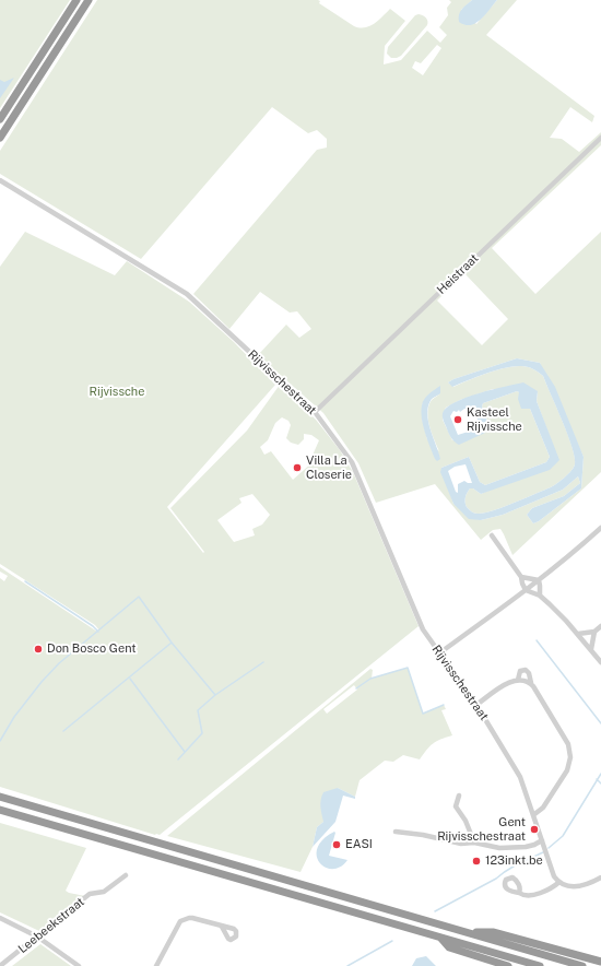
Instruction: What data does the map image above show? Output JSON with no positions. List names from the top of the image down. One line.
{"streets":{"street":["Heistraat","Rijvisschestraat","Leebeekstraat"]},"crossings":[["Heistraat","Rijvisschestraat"]],"parks":["Rijvissche"],"places":["Kasteel Rijvissche","Villa La Closerie","Don Bosco Gent","Gent Rijvisschestraat","EASI","123inkt.be"]}
